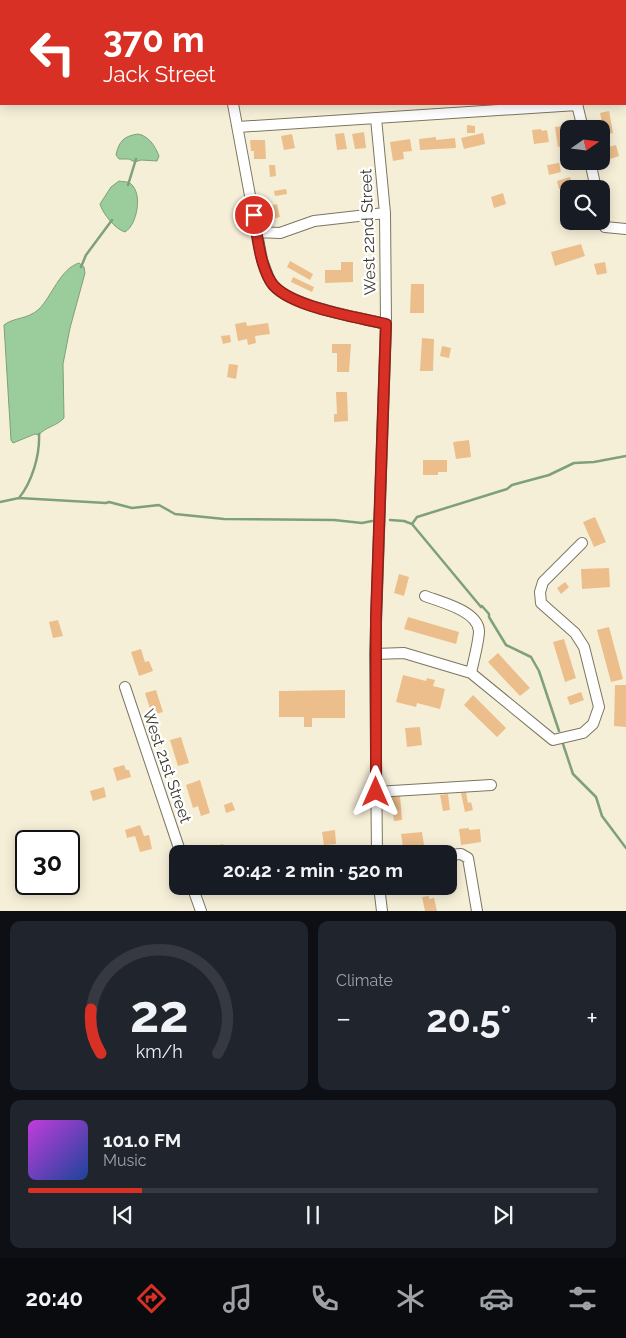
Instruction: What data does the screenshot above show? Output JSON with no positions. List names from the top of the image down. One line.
{"streets":{"street":["West 22nd Street","West 21st Street"]},"north":"right","page":{"turn":["370 m","Jack Street"],"limit":"30","trip":"20:42 · 2 min · 520 m","tile":"Climate","heat":["−","20.5°","+"],"song":["101.0 FM","Music"],"tabs":"20:40","gauge":["22","km/h"]}}
